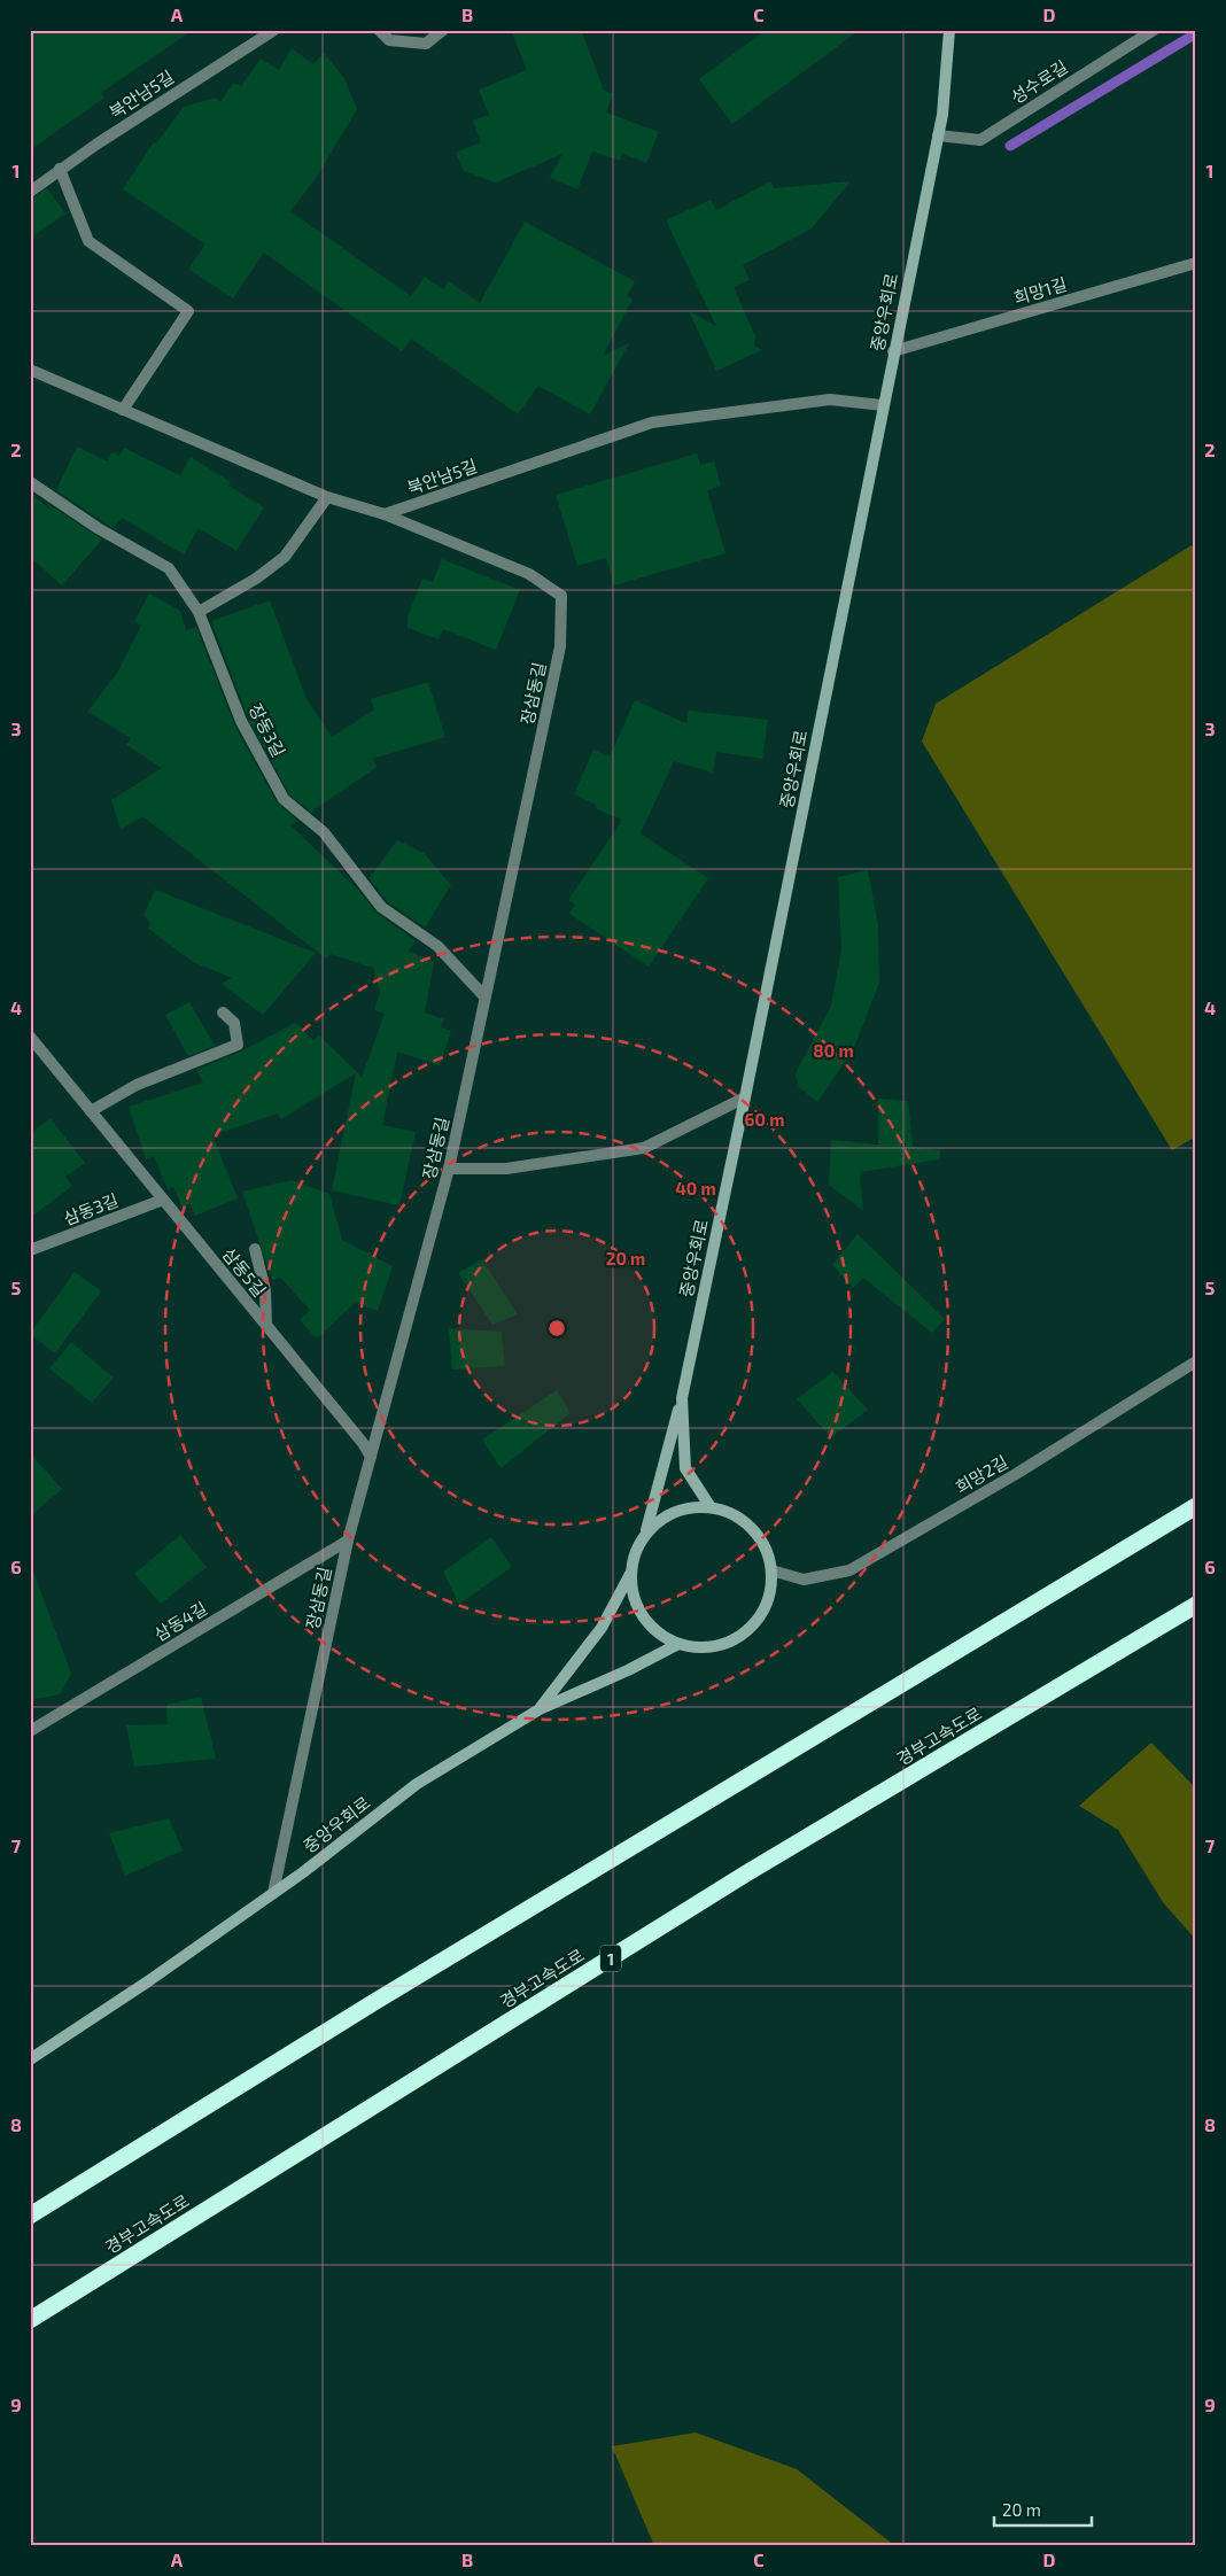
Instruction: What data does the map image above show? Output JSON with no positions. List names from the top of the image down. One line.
{"streets":{"highway":["경부고속도로","1"],"main road":["중앙우회로"],"street":["성수로길","북안남5길","희망1길","장삼동길","장동3길","삼동3길","삼동5길","희망2길","삼동4길"]},"crossings":[["성수로길","중앙우회로"],["북안남5길","중앙우회로"],["북안남5길","장삼동길"],["희망1길","중앙우회로"],["중앙우회로","장삼동길"],["중앙우회로","희망2길"],["장삼동길","장동3길"],["장삼동길","삼동5길"],["장삼동길","삼동4길"],["삼동3길","삼동5길"]],"scale_bar":"20 m","grid":{"columns":["A","B","C","D"],"rows":["1","2","3","4","5","6","7","8","9"]},"rings":["80 m","60 m","40 m","20 m"]}
